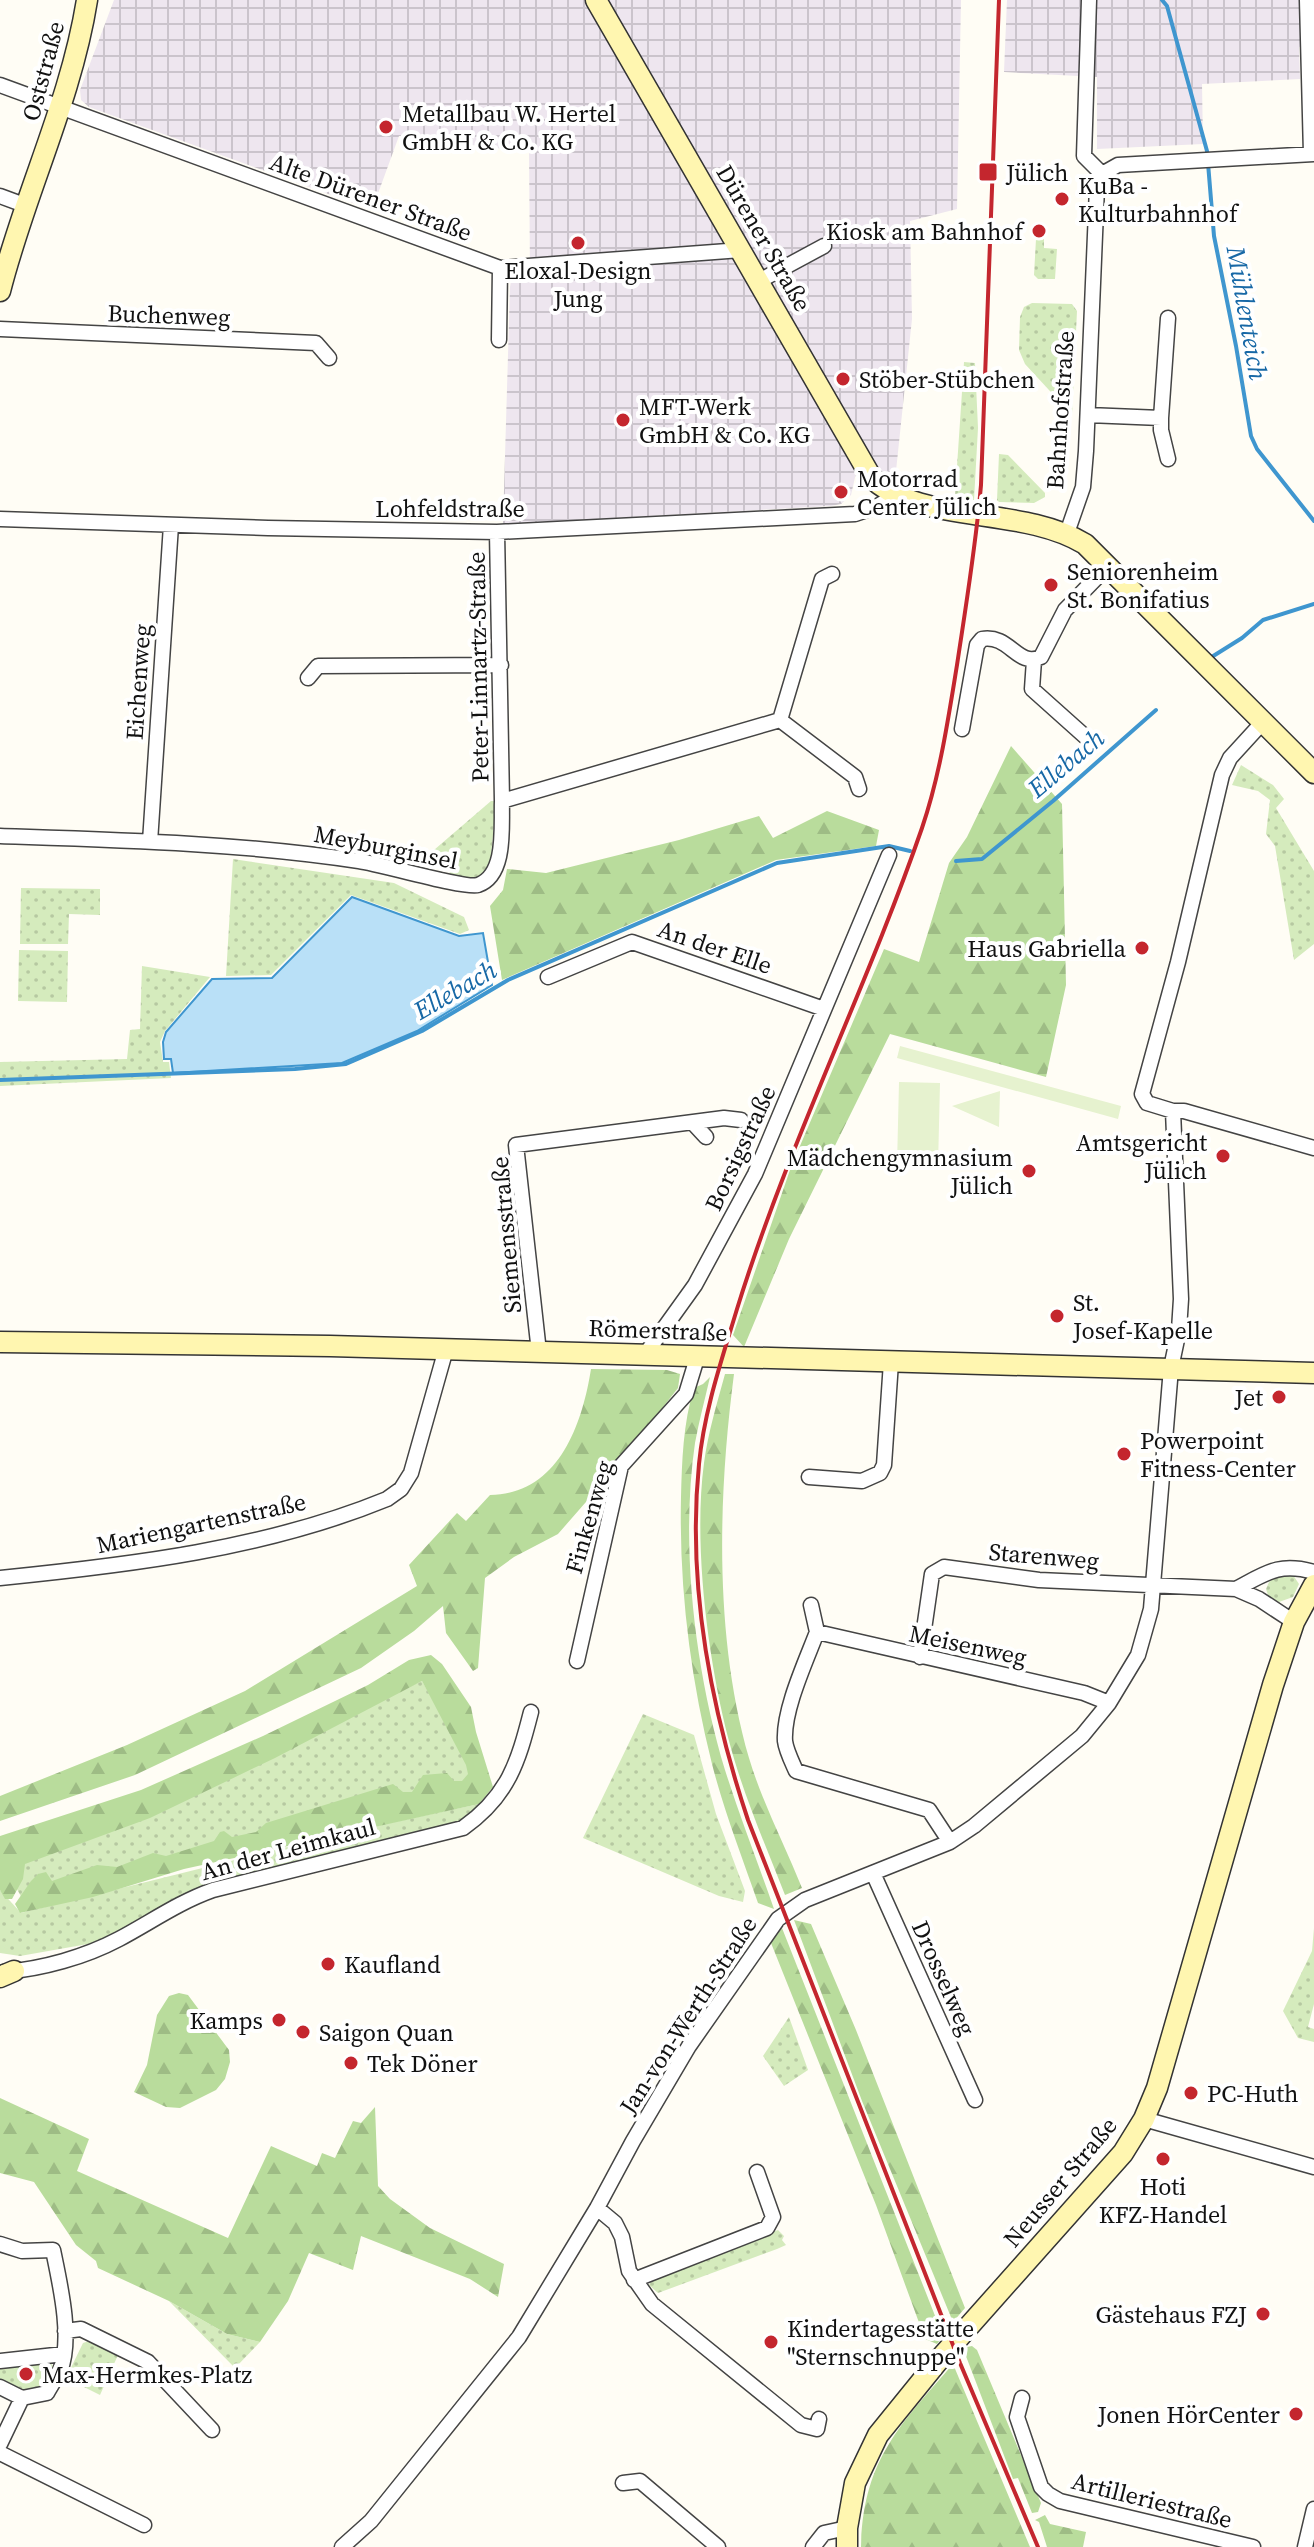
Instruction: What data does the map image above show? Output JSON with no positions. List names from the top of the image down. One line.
{"streets":{"main road":["Oststraße","Dürener Straße","Römerstraße","Neusser Straße"],"street":["Alte Dürener Straße","Buchenweg","Bahnhofstraße","Lohfeldstraße","Peter-Linnartz-Straße","Eichenweg","Meyburginsel","An der Elle","Borsigstraße","Siemensstraße","Finkenweg","Mariengartenstraße","Starenweg","Meisenweg","An der Leimkaul","Drosselweg","Jan-von-Werth-Straße","Artilleriestraße"]},"crossings":[["Oststraße","Alte Dürener Straße"],["Alte Dürener Straße","Dürener Straße"],["Dürener Straße","Lohfeldstraße"],["Lohfeldstraße","Peter-Linnartz-Straße"],["Lohfeldstraße","Eichenweg"],["Peter-Linnartz-Straße","Meyburginsel"],["Eichenweg","Meyburginsel"],["An der Elle","Borsigstraße"],["Borsigstraße","Römerstraße"],["Siemensstraße","Römerstraße"],["Römerstraße","Finkenweg"],["Römerstraße","Mariengartenstraße"],["Römerstraße","Jan-von-Werth-Straße"],["Starenweg","Meisenweg"],["Starenweg","Jan-von-Werth-Straße"],["Meisenweg","Jan-von-Werth-Straße"],["Drosselweg","Jan-von-Werth-Straße"]],"water":["Mühlenteich","Ellebach"],"places":{"other":["Metallbau W. Hertel GmbH & Co. KG","KuBa - Kulturbahnhof","Kiosk am Bahnhof","Eloxal-Design Jung","Stöber-Stübchen","MFT-Werk GmbH & Co. KG","Motorrad Center Jülich","Seniorenheim St. Bonifatius","Haus Gabriella","Amtsgericht Jülich","Mädchengymnasium Jülich","St. Josef-Kapelle","Jet","Powerpoint Fitness-Center","Kaufland","Kamps","Saigon Quan","Tek Döner","PC-Huth","Hoti KFZ-Handel","Gästehaus FZJ","Kindertagesstätte \"Sternschnuppe\"","Max-Hermkes-Platz","Jonen HörCenter"],"transit":["Jülich"]}}
